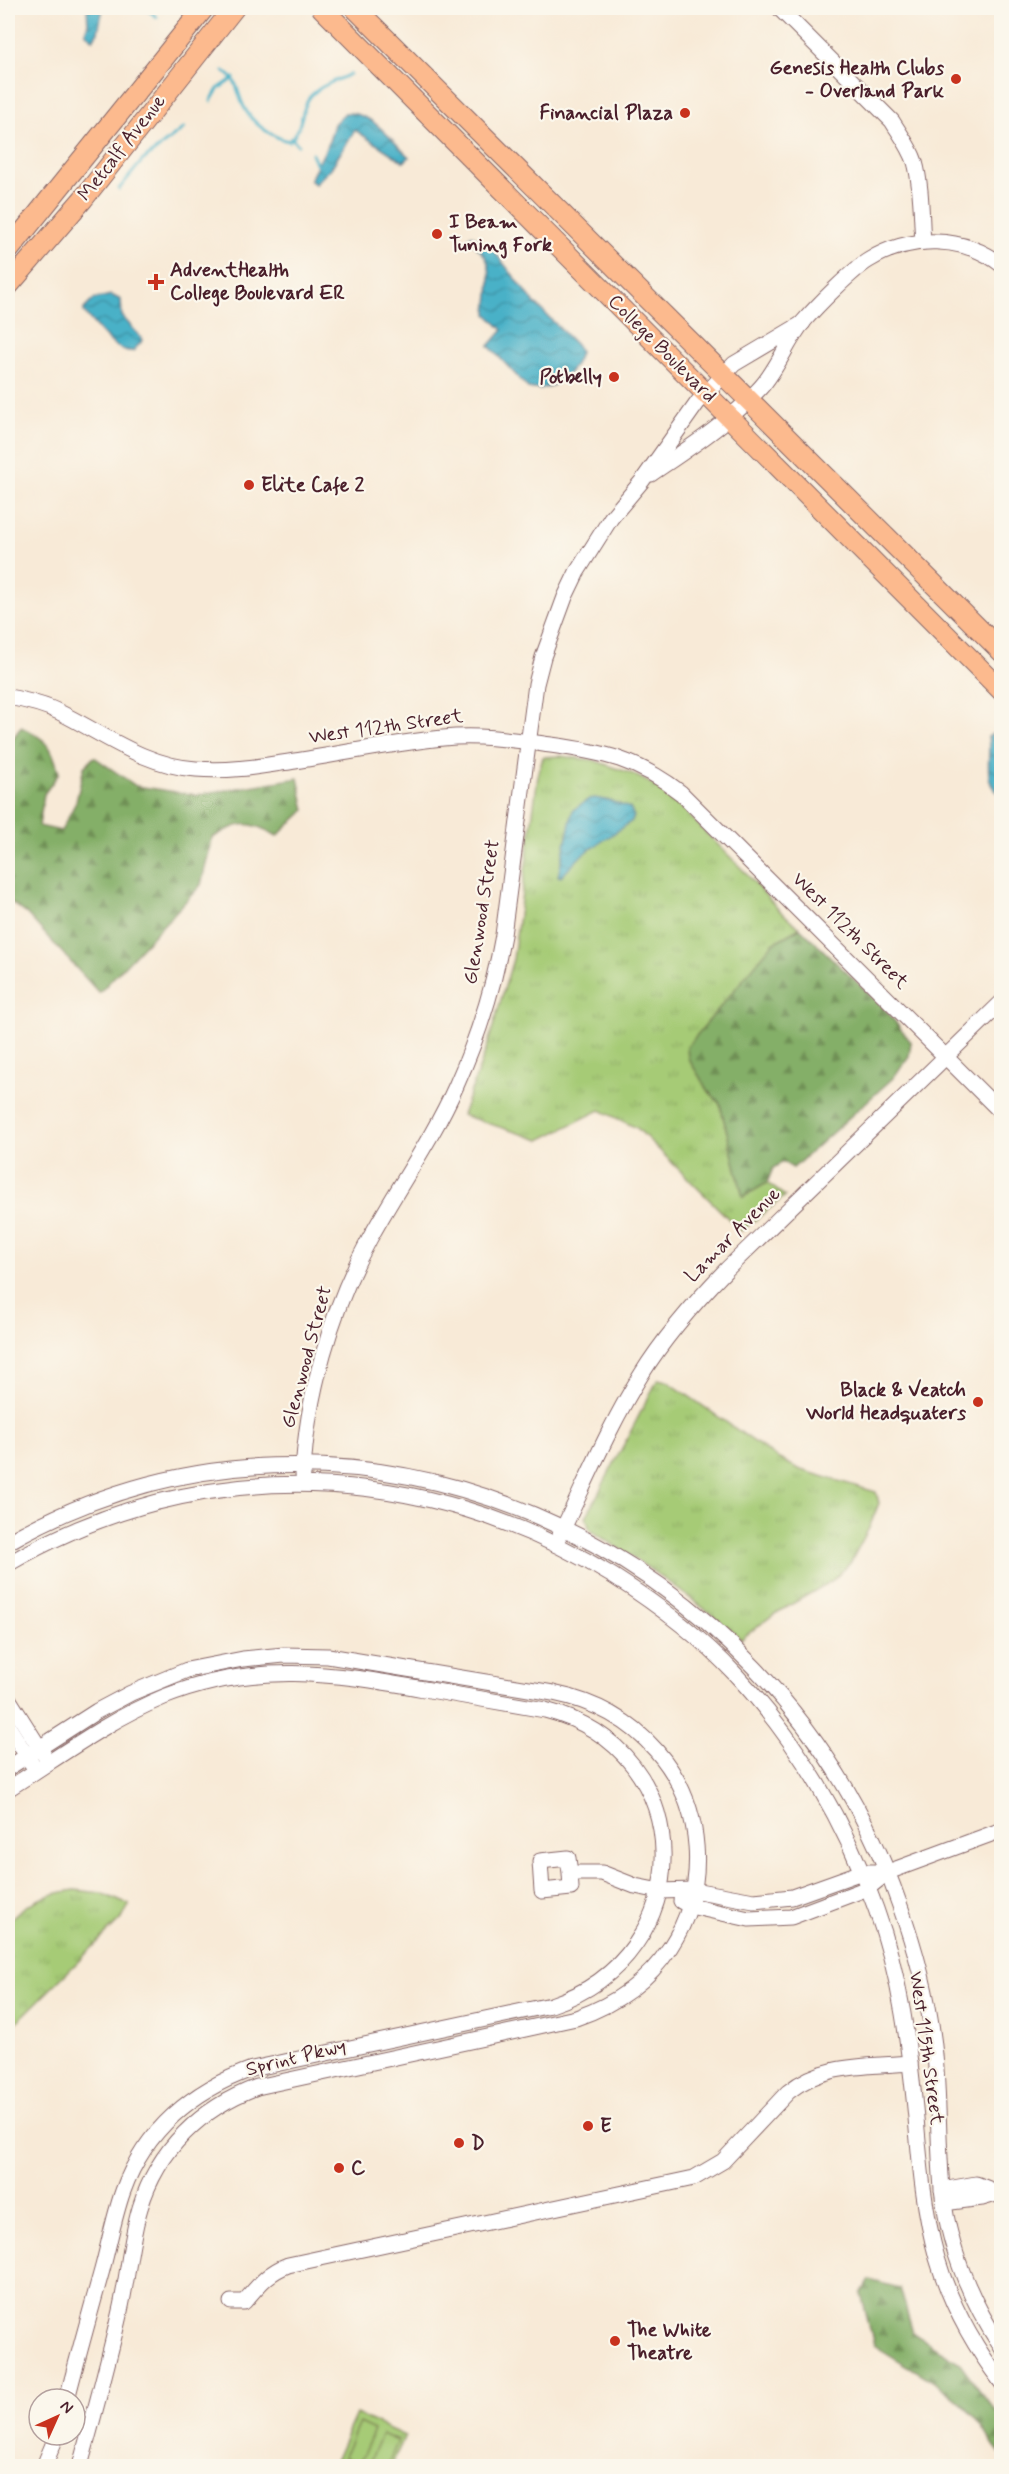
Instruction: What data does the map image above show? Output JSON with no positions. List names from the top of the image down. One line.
{"streets":{"main road":["Metcalf Avenue","College Boulevard"],"street":["West 112th Street","Glenwood Street","Lamar Avenue","West 115th Street","Sprint Pkwy"]},"crossings":[["College Boulevard","Glenwood Street"],["West 112th Street","Glenwood Street"],["West 112th Street","Lamar Avenue"],["Glenwood Street","West 115th Street"],["Lamar Avenue","West 115th Street"]],"places":{"other":["Genesis Health Clubs - Overland Park","Financial Plaza","I Beam Tuning Fork","Potbelly","Elite Cafe 2","Black & Veatch World Headquaters","E","D","C","The White Theatre"],"health":["AdventHealth College Boulevard ER"]},"north":"top right"}
